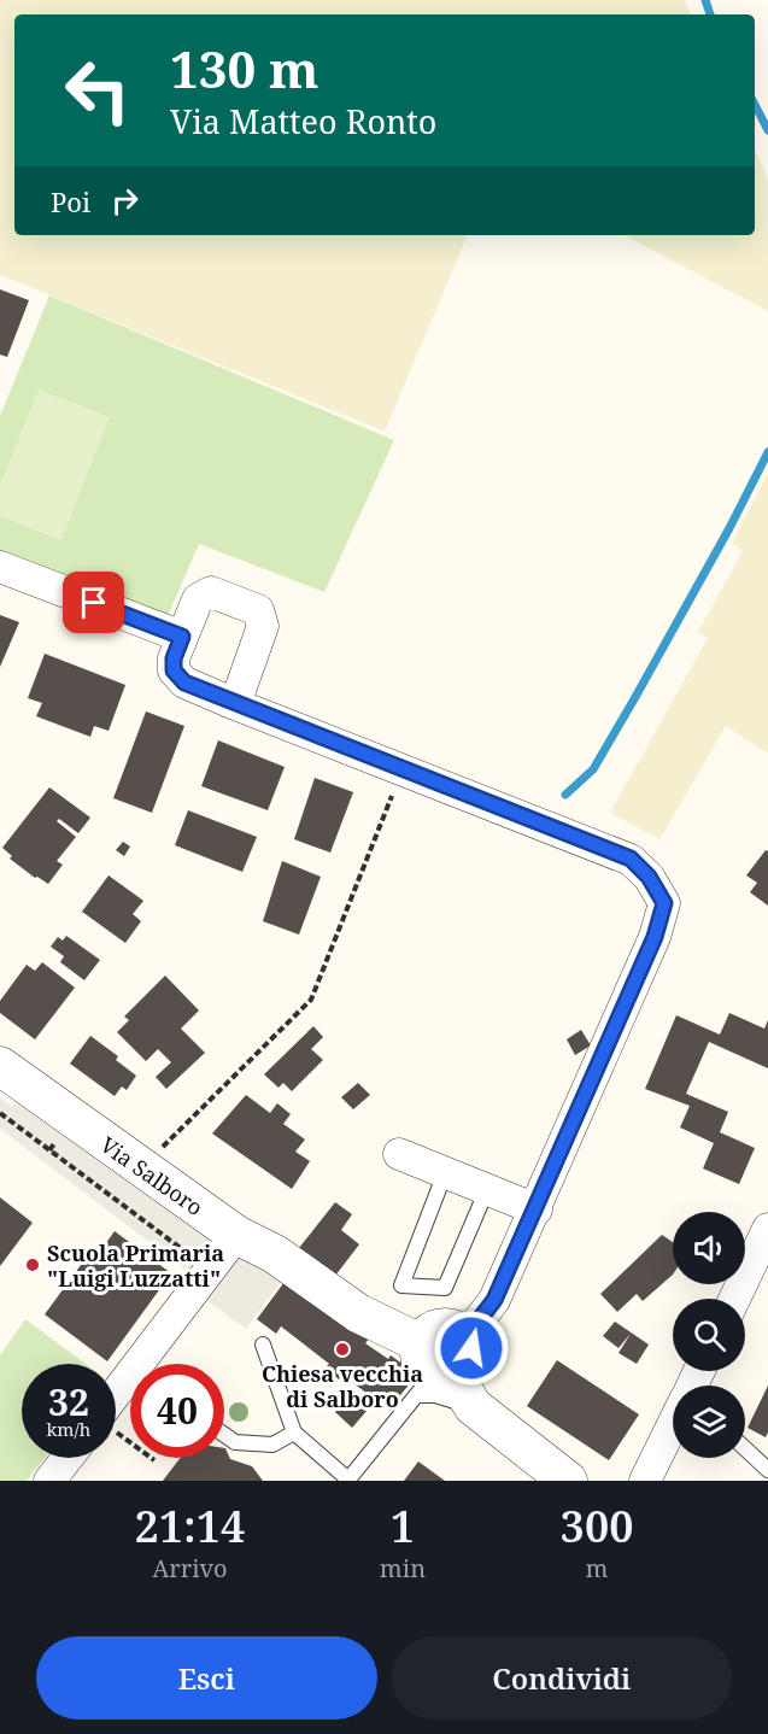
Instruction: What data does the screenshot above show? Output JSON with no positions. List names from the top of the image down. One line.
{"streets":{"street":["Via Salboro"]},"places":["Scuola Primaria \"Luigi Luzzatti\"","Chiesa vecchia di Salboro"],"page":{"turn":["130 m","Via Matteo Ronto"],"then":"Poi","speed":"32 km/h","limit":"40","eta":["21:14","Arrivo","1","min","300","m"],"buttons":["Esci","Condividi"]}}
